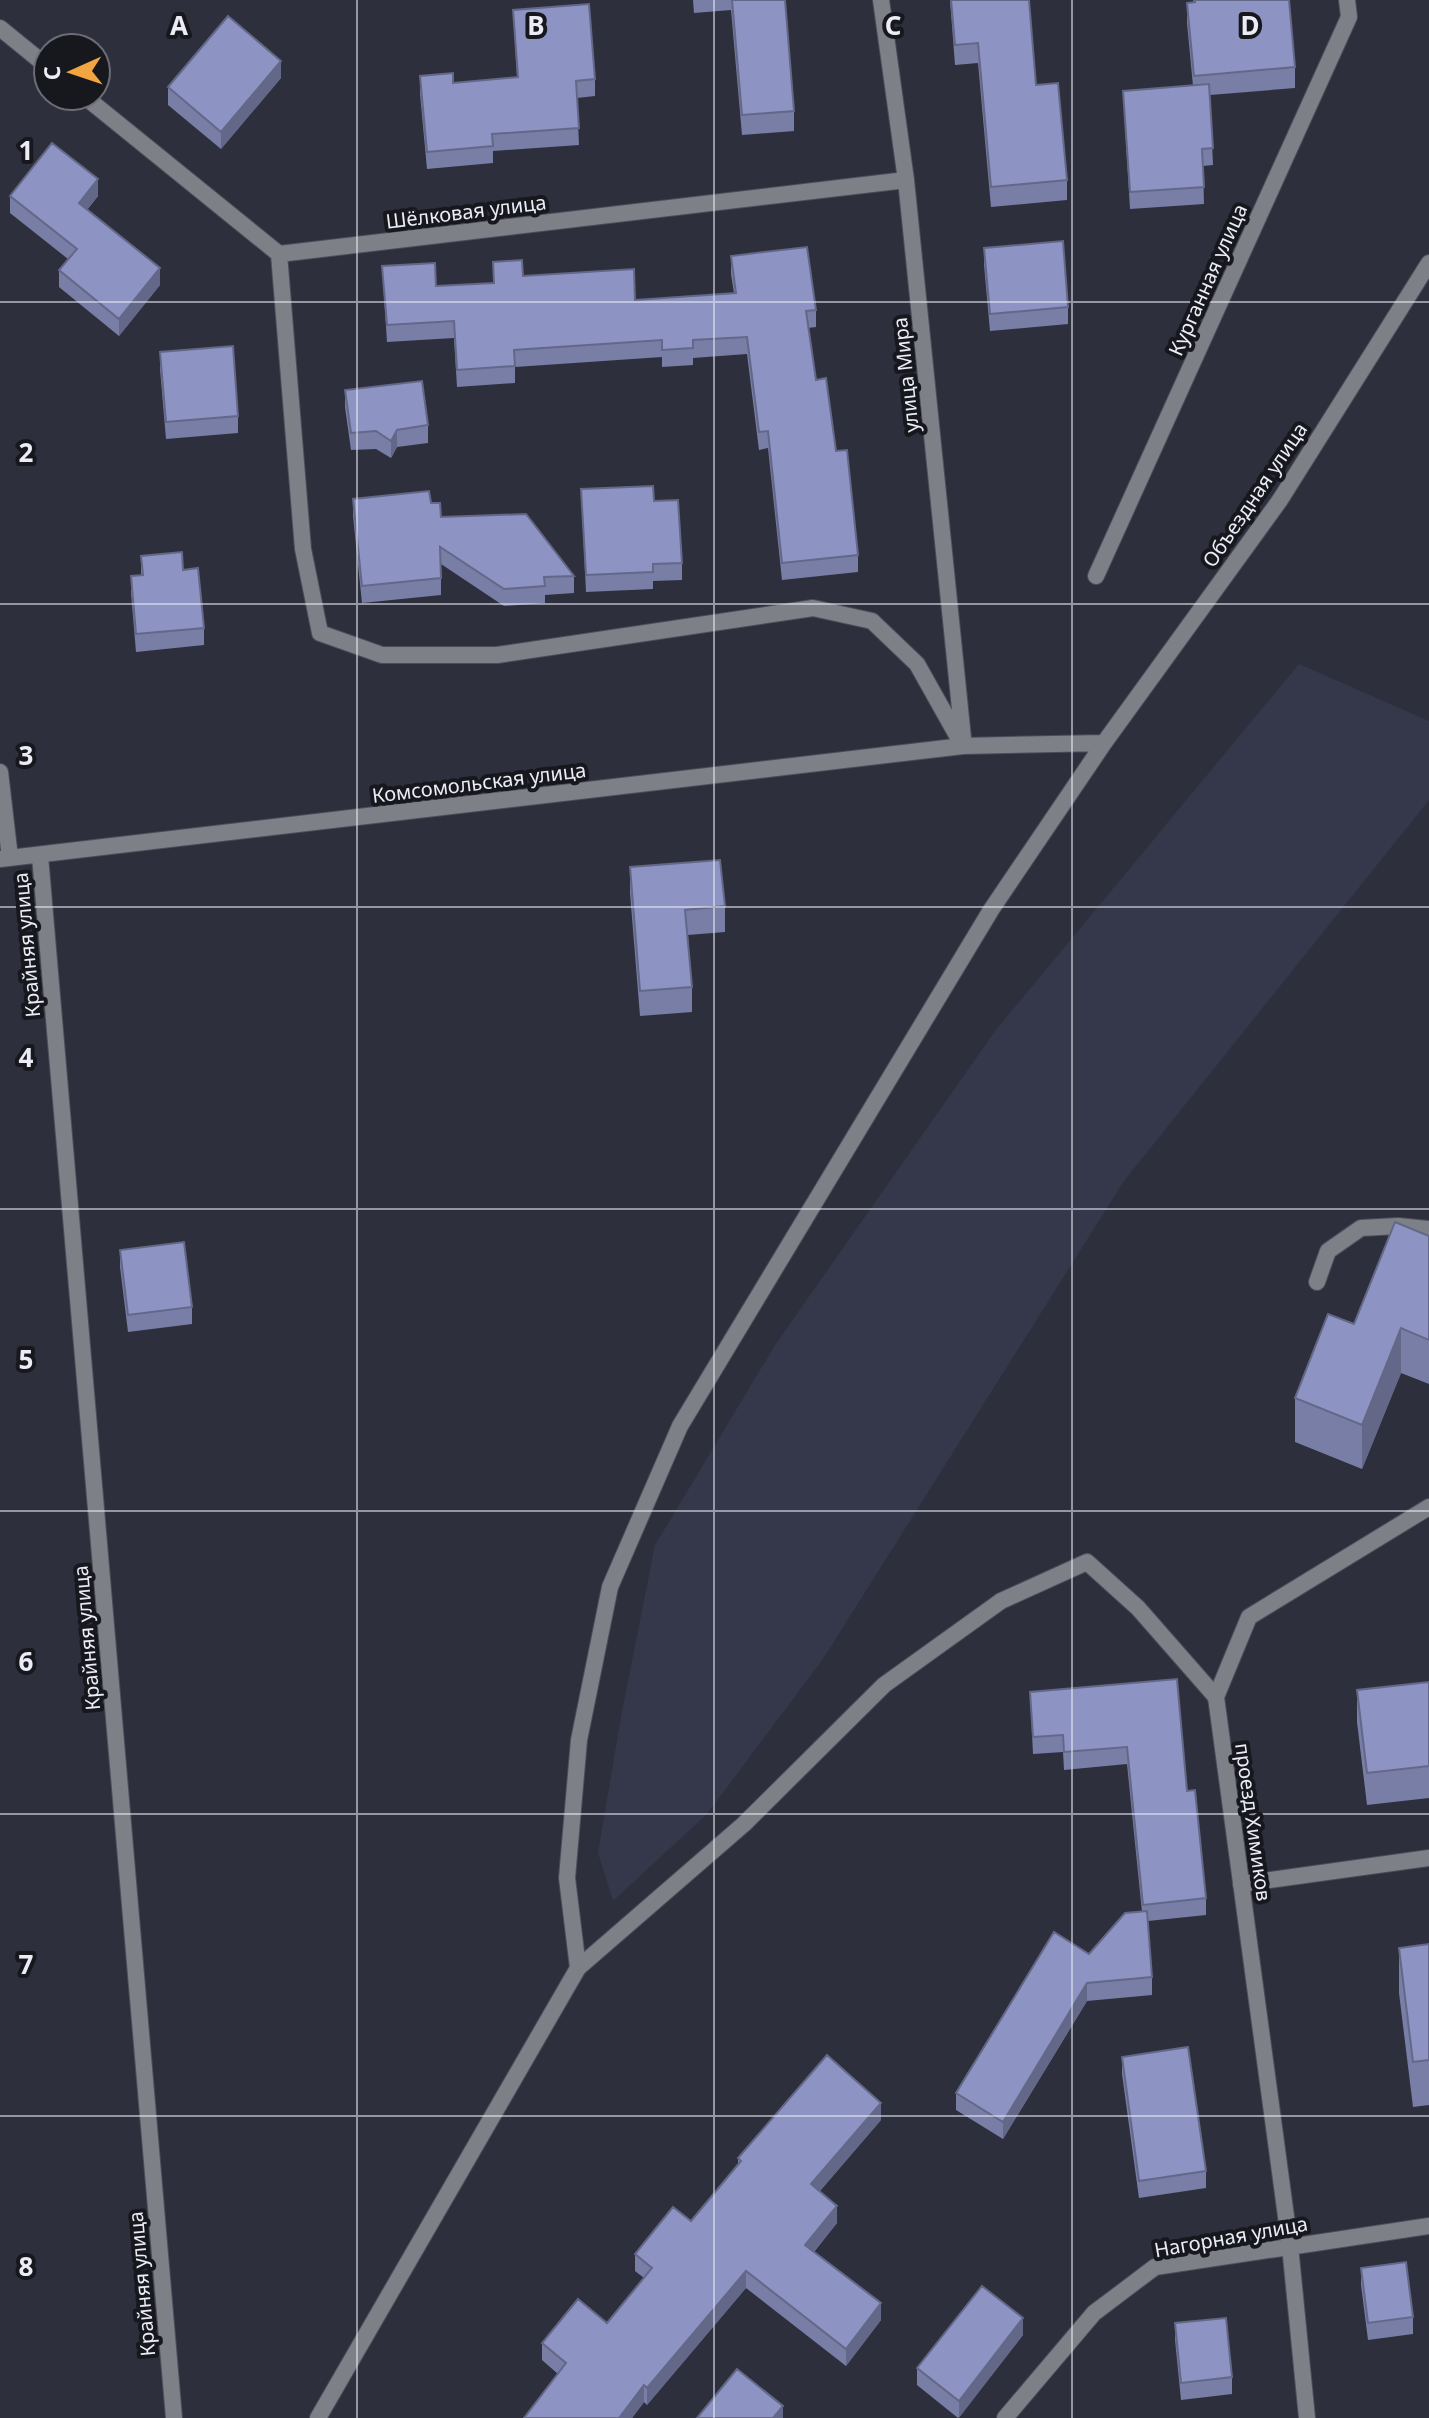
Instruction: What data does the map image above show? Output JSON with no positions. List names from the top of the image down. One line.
{"streets":{"street":["Шёлковая улица","Курганная улица","улица Мира","Объездная улица","Комсомольская улица","Крайняя улица","проезд Химиков","Нагорная улица"]},"crossings":[["Шёлковая улица","улица Мира"],["улица Мира","Комсомольская улица"],["Объездная улица","Комсомольская улица"],["Комсомольская улица","Крайняя улица"],["проезд Химиков","Нагорная улица"]],"north":"left","grid":{"columns":["A","B","C","D"],"rows":["1","2","3","4","5","6","7","8"]}}
